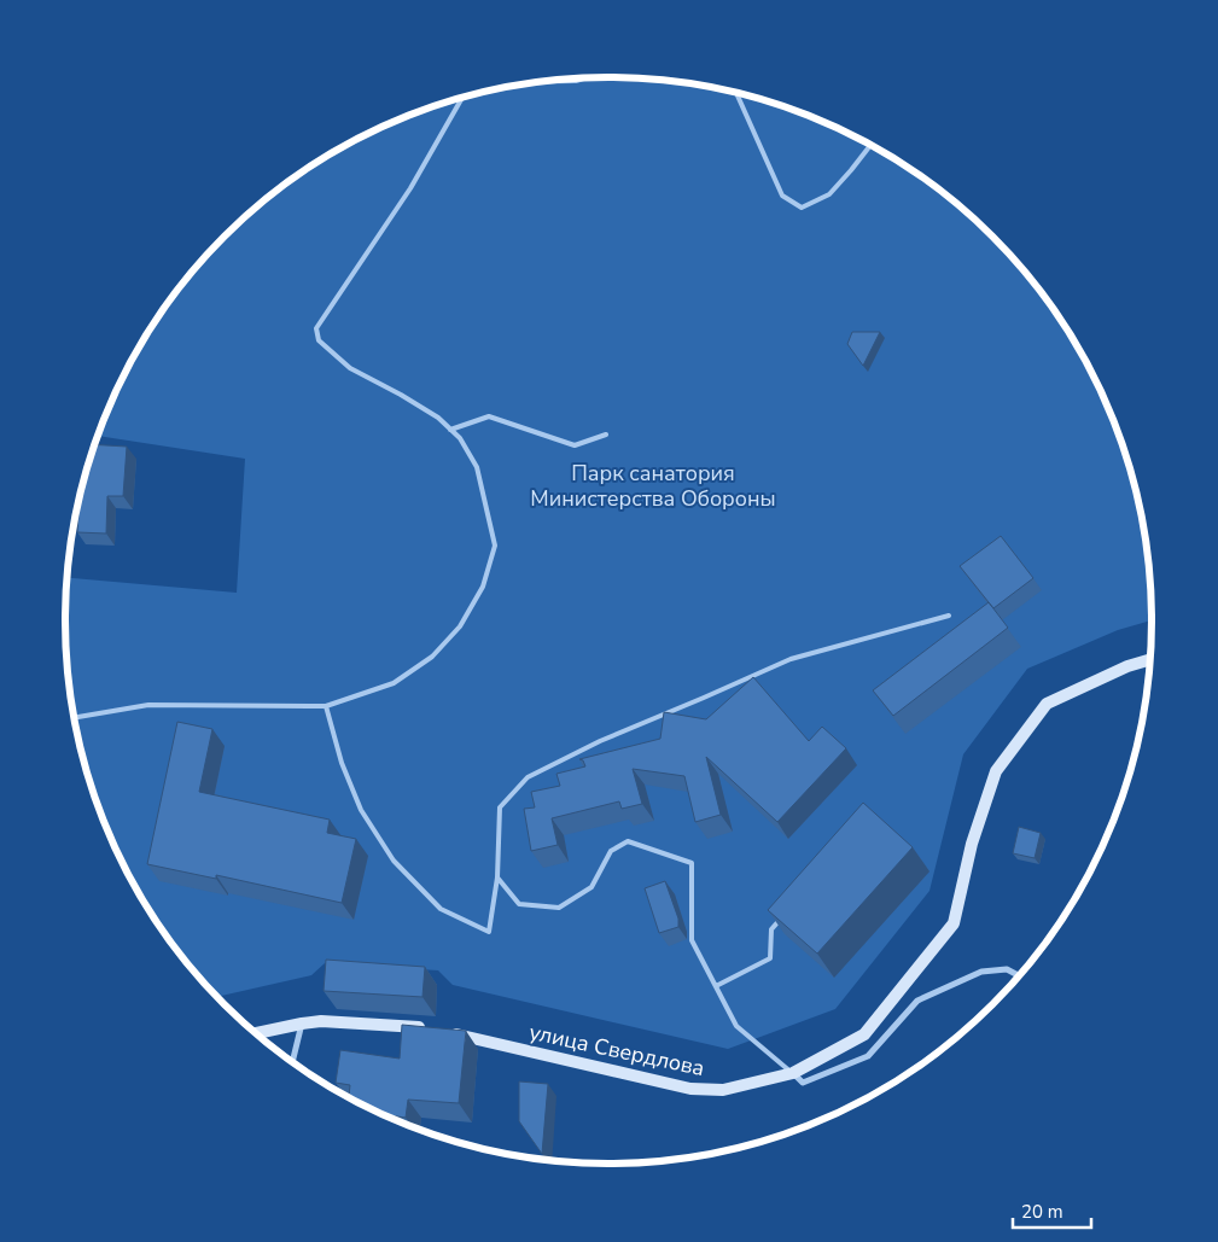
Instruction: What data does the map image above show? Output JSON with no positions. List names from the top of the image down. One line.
{"streets":{"main road":["улица Свердлова"]},"parks":["Парк санатория Министерства Обороны"],"scale_bar":"20 m"}
